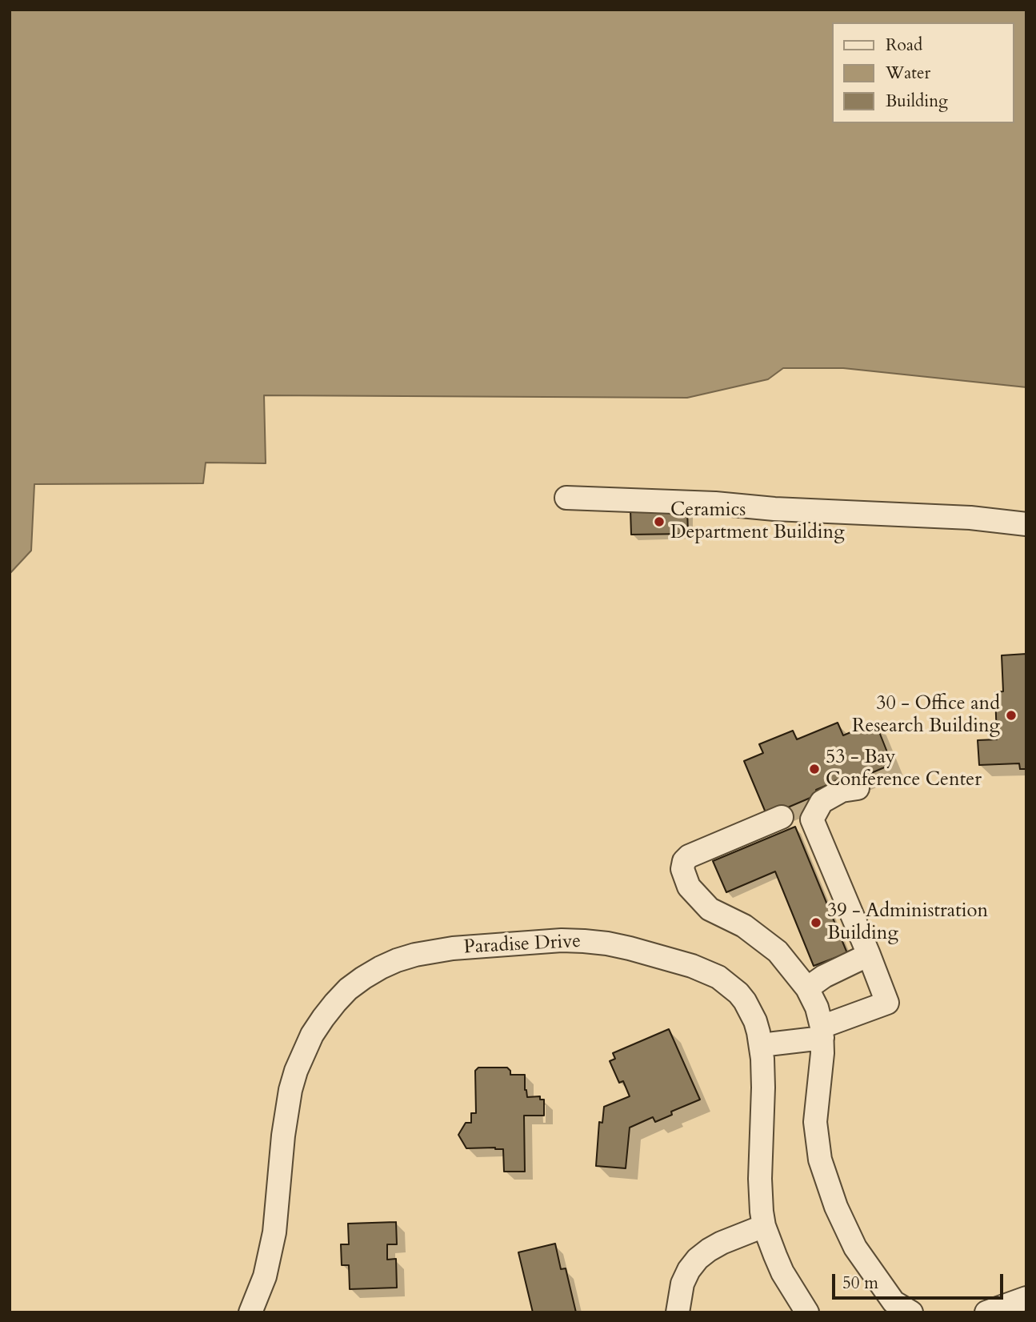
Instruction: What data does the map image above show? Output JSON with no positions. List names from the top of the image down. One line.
{"streets":{"street":["Paradise Drive"]},"places":["Ceramics Department Building","30 - Office and Research Building","53 - Bay Conference Center","39 - Administration Building"],"legend":["Road","Water","Building"],"scale_bar":"50 m"}
